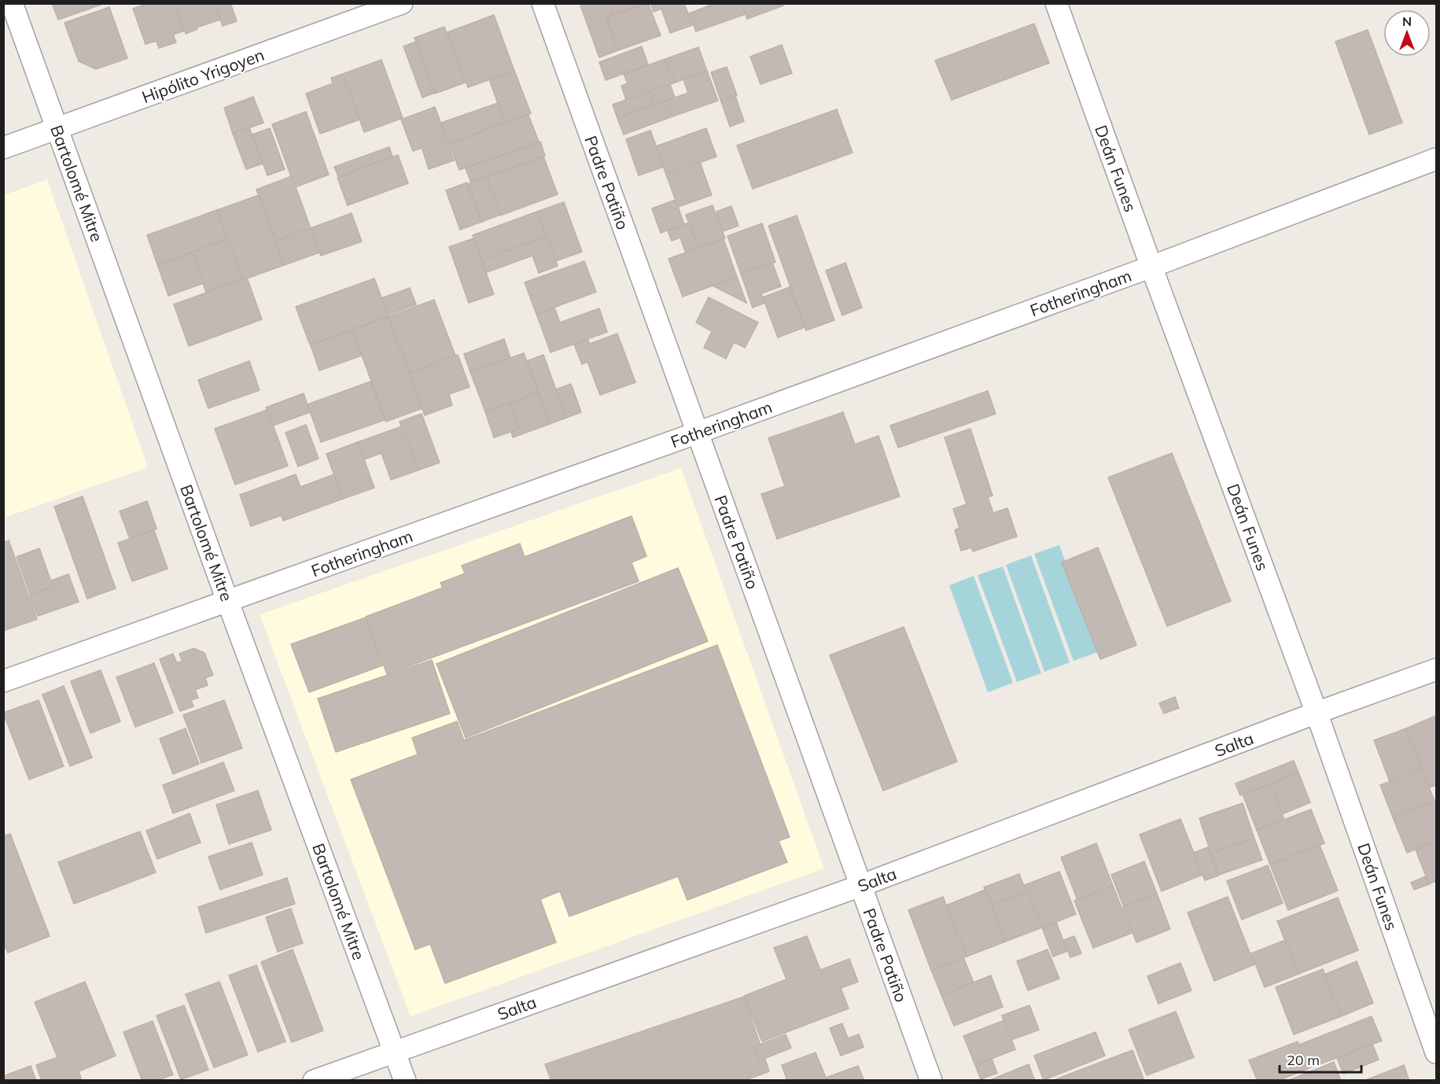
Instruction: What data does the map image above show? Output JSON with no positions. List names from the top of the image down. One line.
{"streets":{"street":["Hipólito Yrigoyen","Deán Funes","Padre Patiño","Bartolomé Mitre","Fotheringham","Salta"]},"crossings":[["Hipólito Yrigoyen","Bartolomé Mitre"],["Deán Funes","Fotheringham"],["Deán Funes","Salta"],["Padre Patiño","Fotheringham"],["Padre Patiño","Salta"],["Bartolomé Mitre","Fotheringham"],["Bartolomé Mitre","Salta"]],"scale_bar":"20 m","north":"top"}
